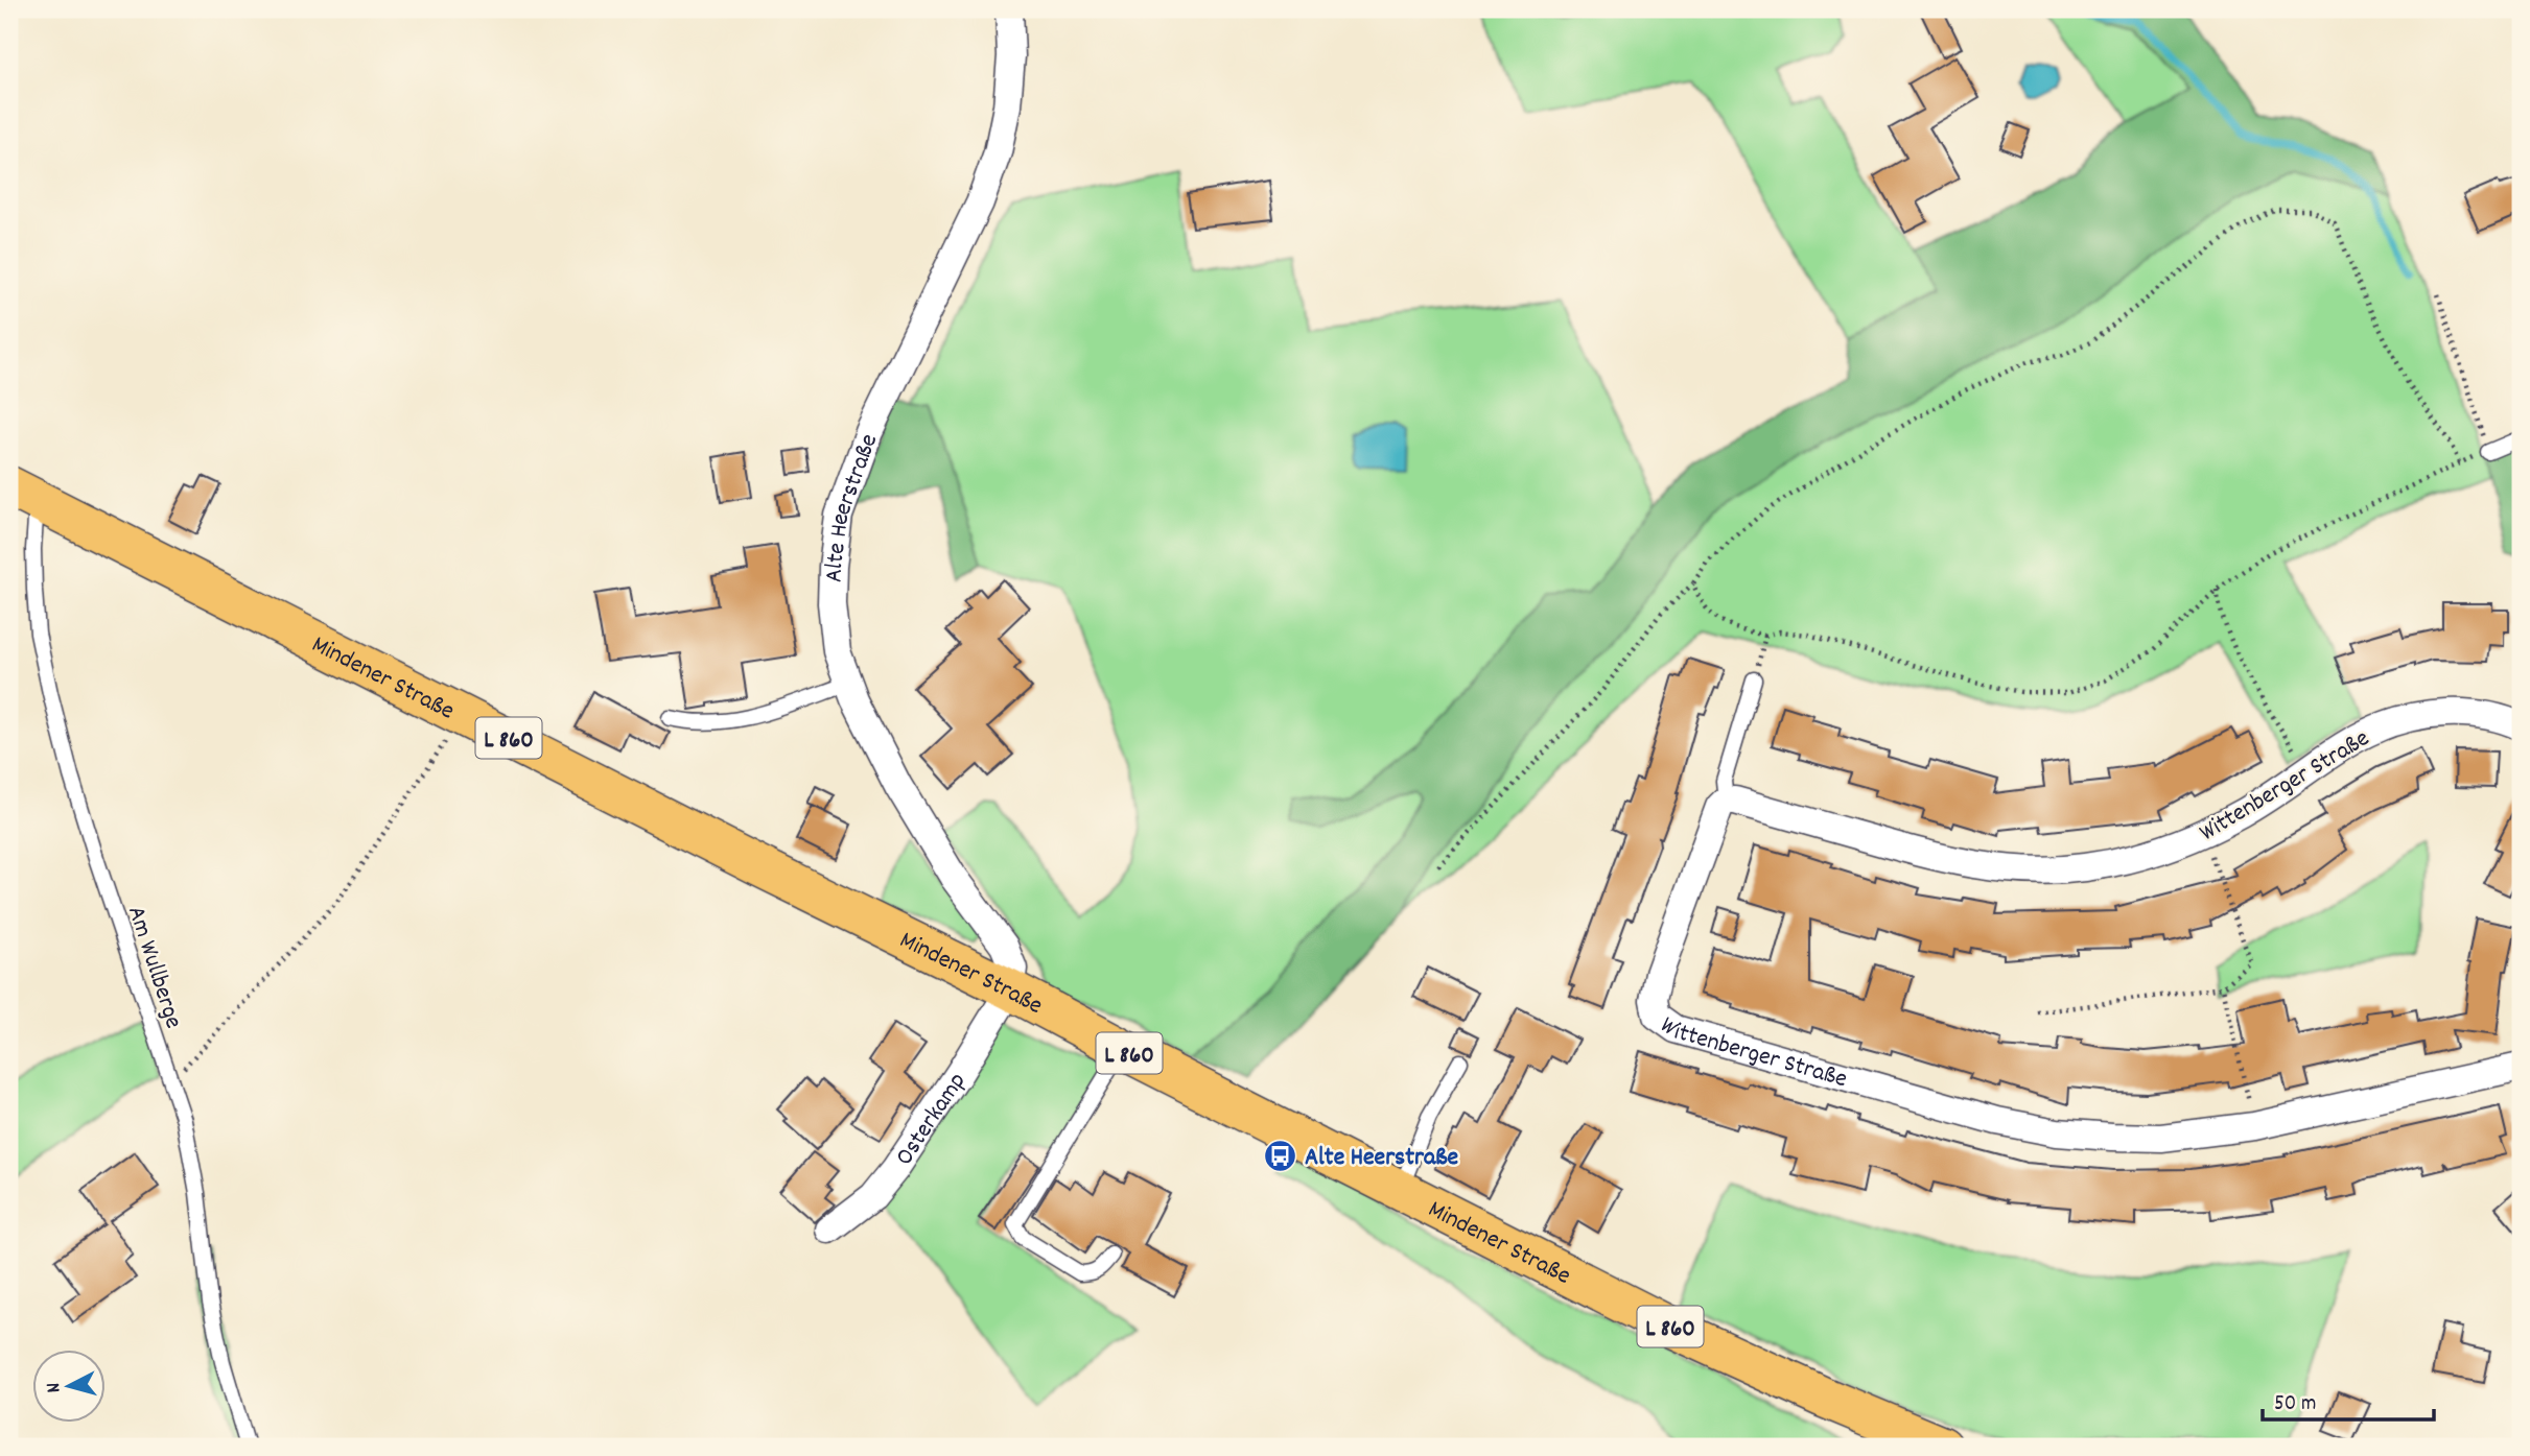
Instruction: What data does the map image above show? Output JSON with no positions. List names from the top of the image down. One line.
{"streets":{"main road":["Mindener Straße","L 860"],"street":["Alte Heerstraße","Wittenberger Straße","Osterkamp"],"lane":["Am Wullberge"]},"crossings":[["Alte Heerstraße","Mindener Straße"],["Alte Heerstraße","Osterkamp"],["Mindener Straße","Am Wullberge"],["Mindener Straße","Osterkamp"]],"places":{"bus stop":["Alte Heerstraße"]},"scale_bar":"50 m","north":"left"}
